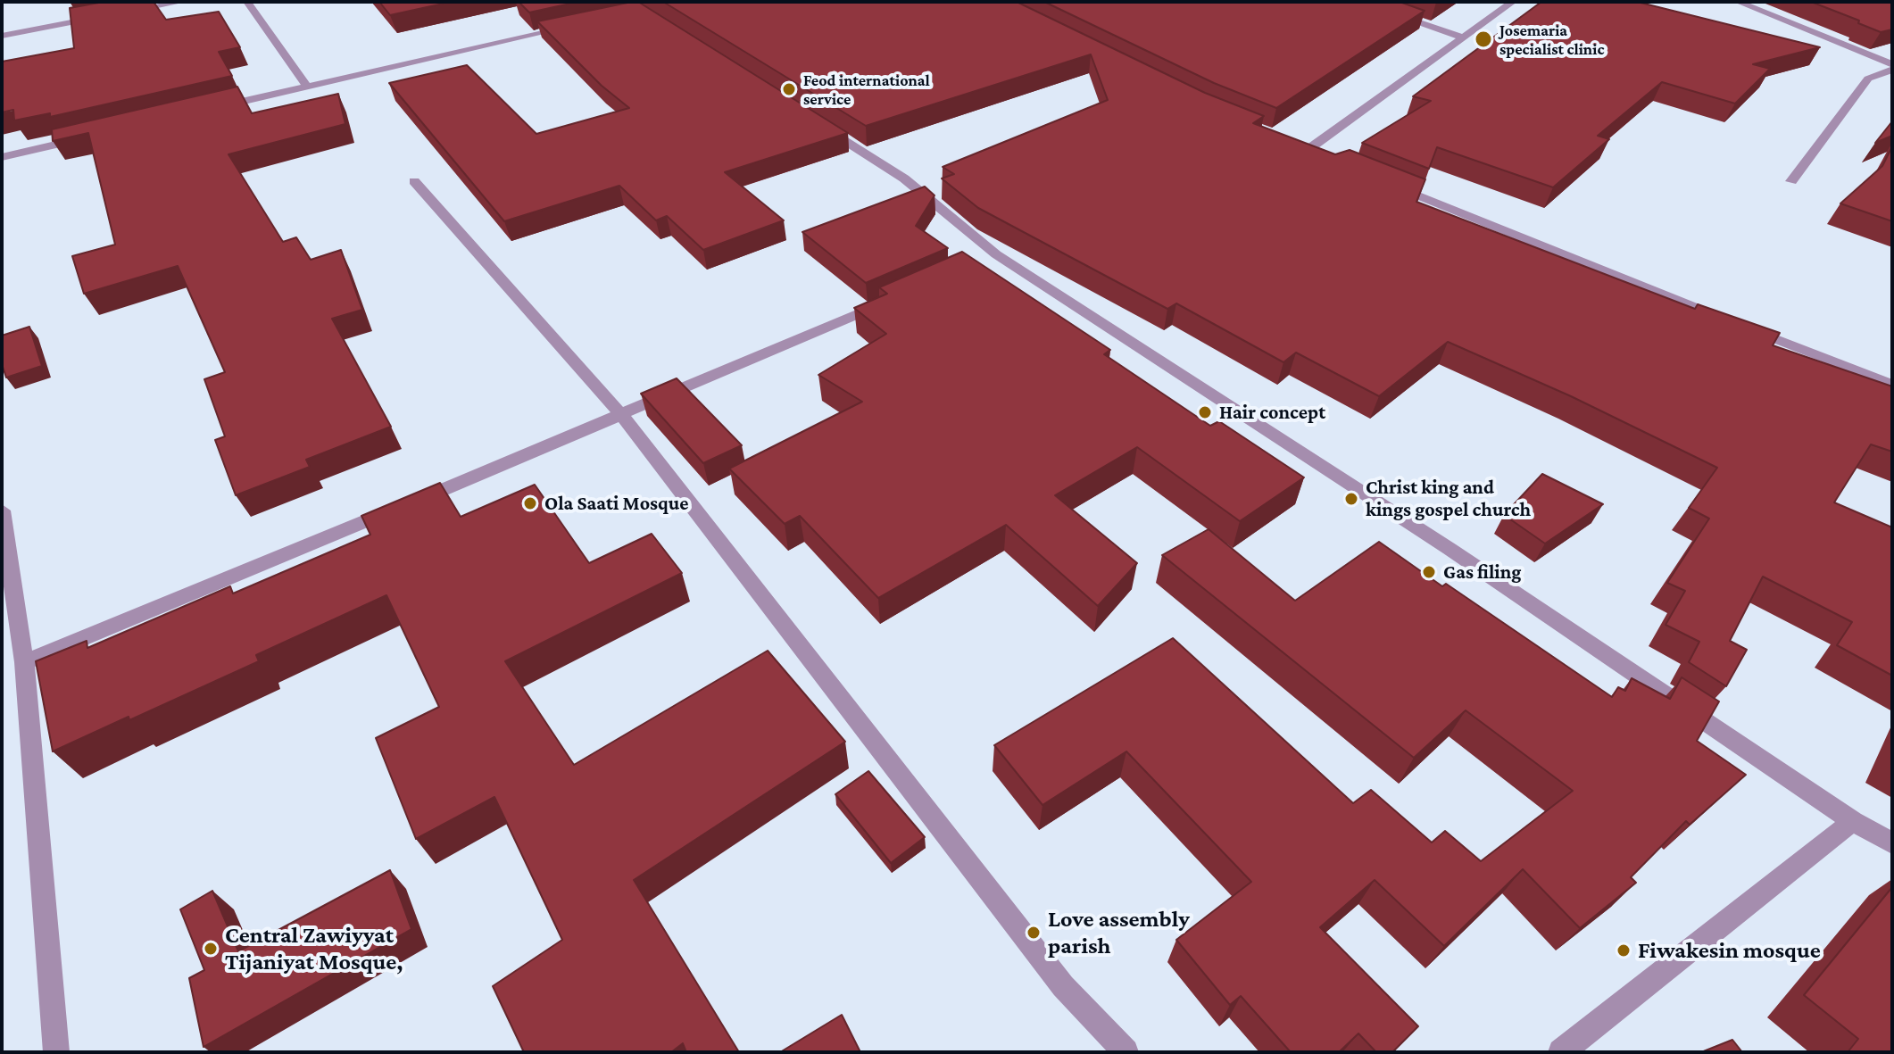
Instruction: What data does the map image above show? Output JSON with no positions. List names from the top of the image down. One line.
{"places":["Josemaria specialist clinic","Feod international service","Hair concept","Christ king and kings gospel church","Ola Saati Mosque","Gas filing","Love assembly parish","Central Zawiyyat Tijaniyat Mosque,","Fiwakesin mosque"]}
